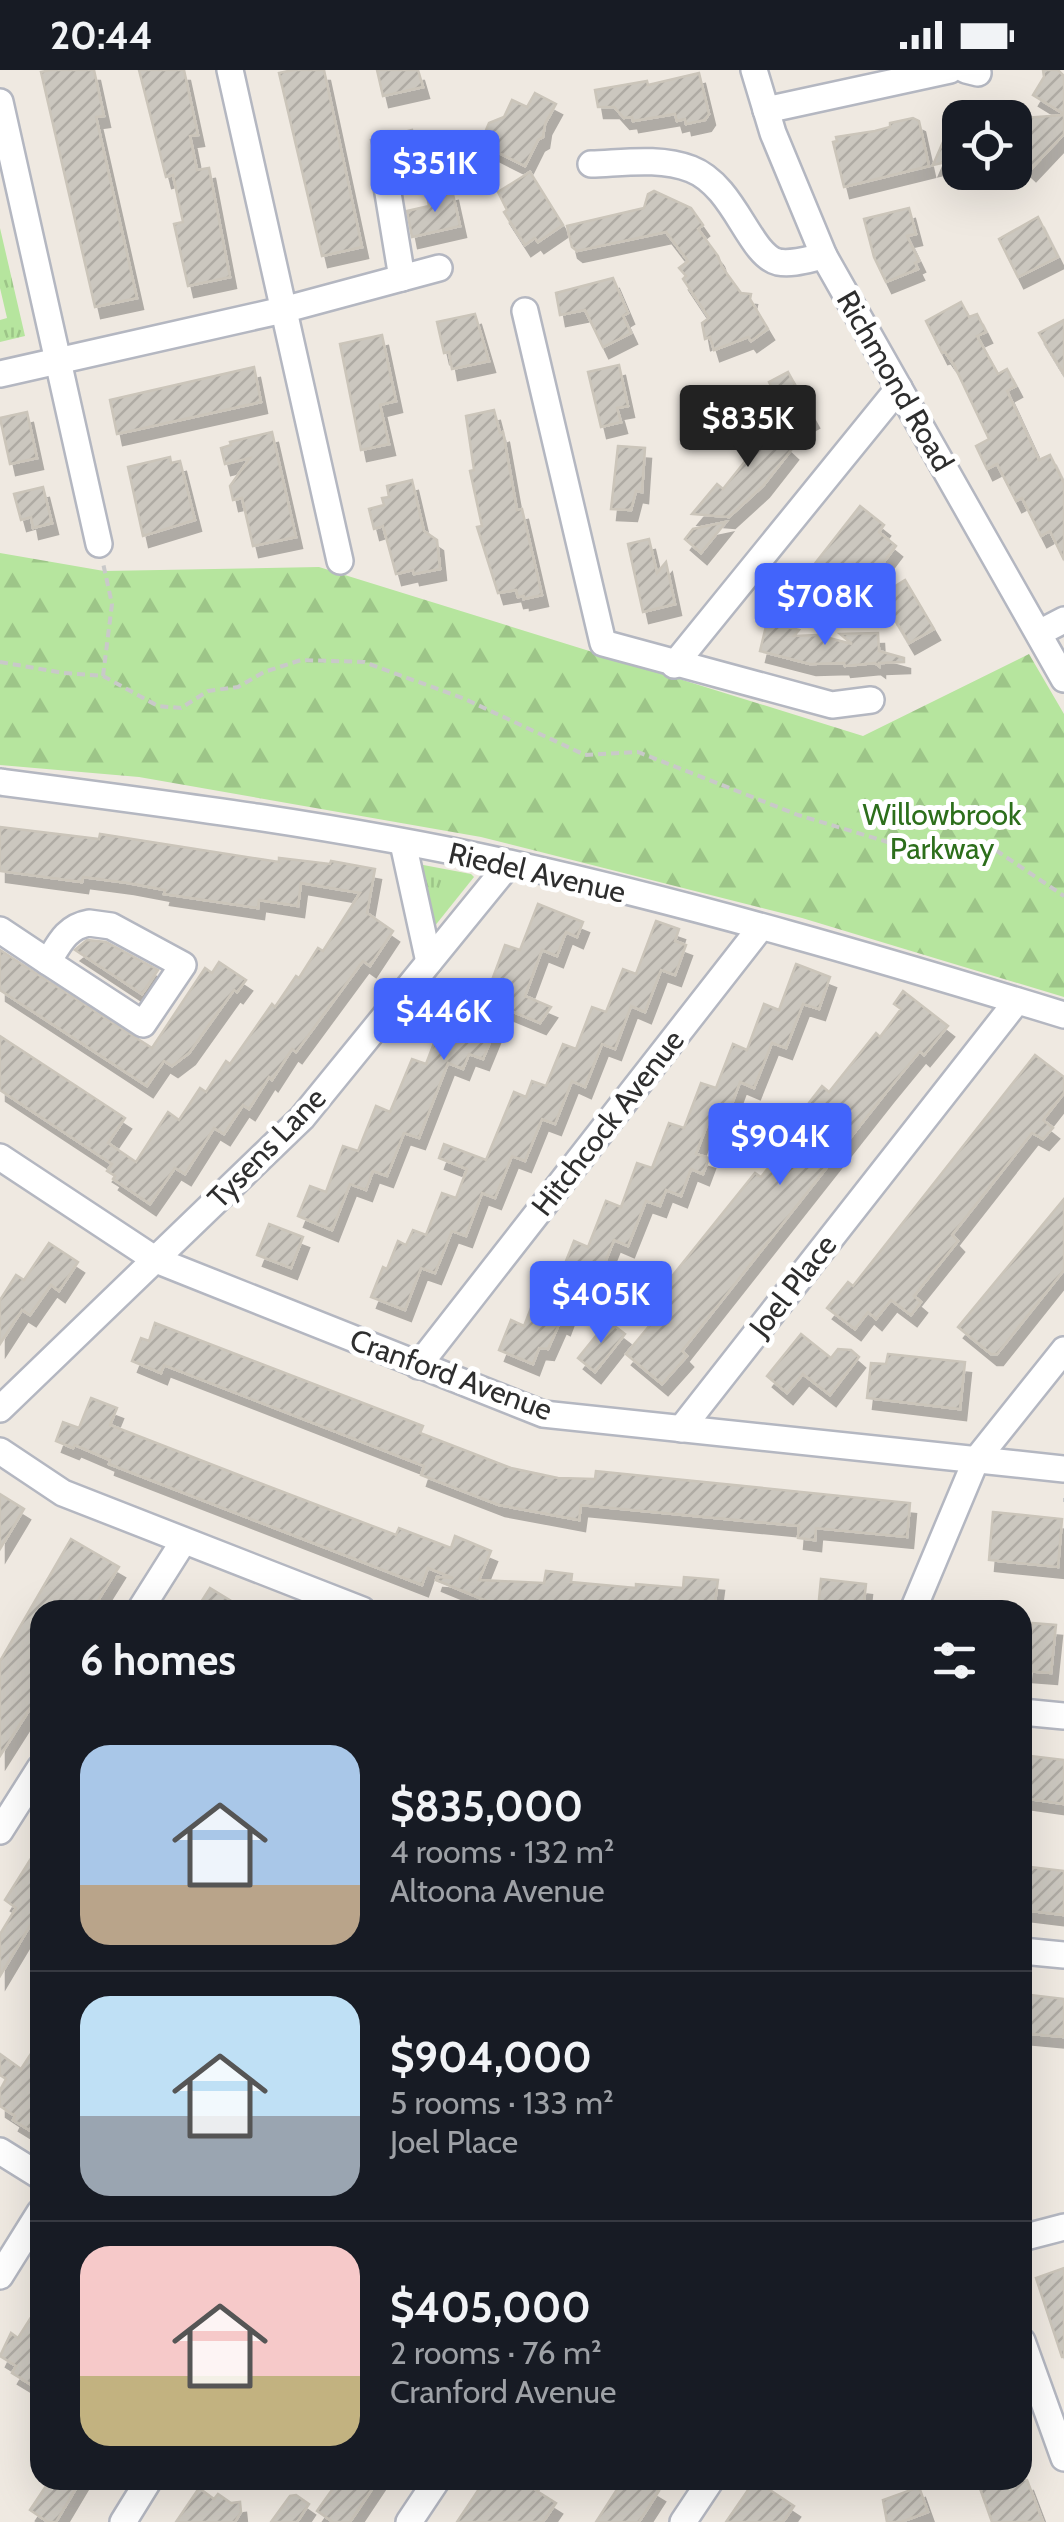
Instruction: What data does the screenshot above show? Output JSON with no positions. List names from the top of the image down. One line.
{"streets":{"street":["Richmond Road","Riedel Avenue","Hitchcock Avenue","Tysens Lane","Joel Place","Cranford Avenue"]},"crossings":[["Riedel Avenue","Hitchcock Avenue"],["Riedel Avenue","Tysens Lane"],["Riedel Avenue","Joel Place"],["Hitchcock Avenue","Cranford Avenue"],["Tysens Lane","Cranford Avenue"],["Joel Place","Cranford Avenue"]],"parks":["Willowbrook Parkway"],"page":{"status":"20:44","price":["$351K","$835K","$708K","$446K","$904K","$405K"],"heading":"6 homes","list":[{"name":"$835,000","note":"4 rooms · 132 m² · Altoona Avenue"},{"name":"$904,000","note":"5 rooms · 133 m² · Joel Place"},{"name":"$405,000","note":"2 rooms · 76 m² · Cranford Avenue"}]}}
